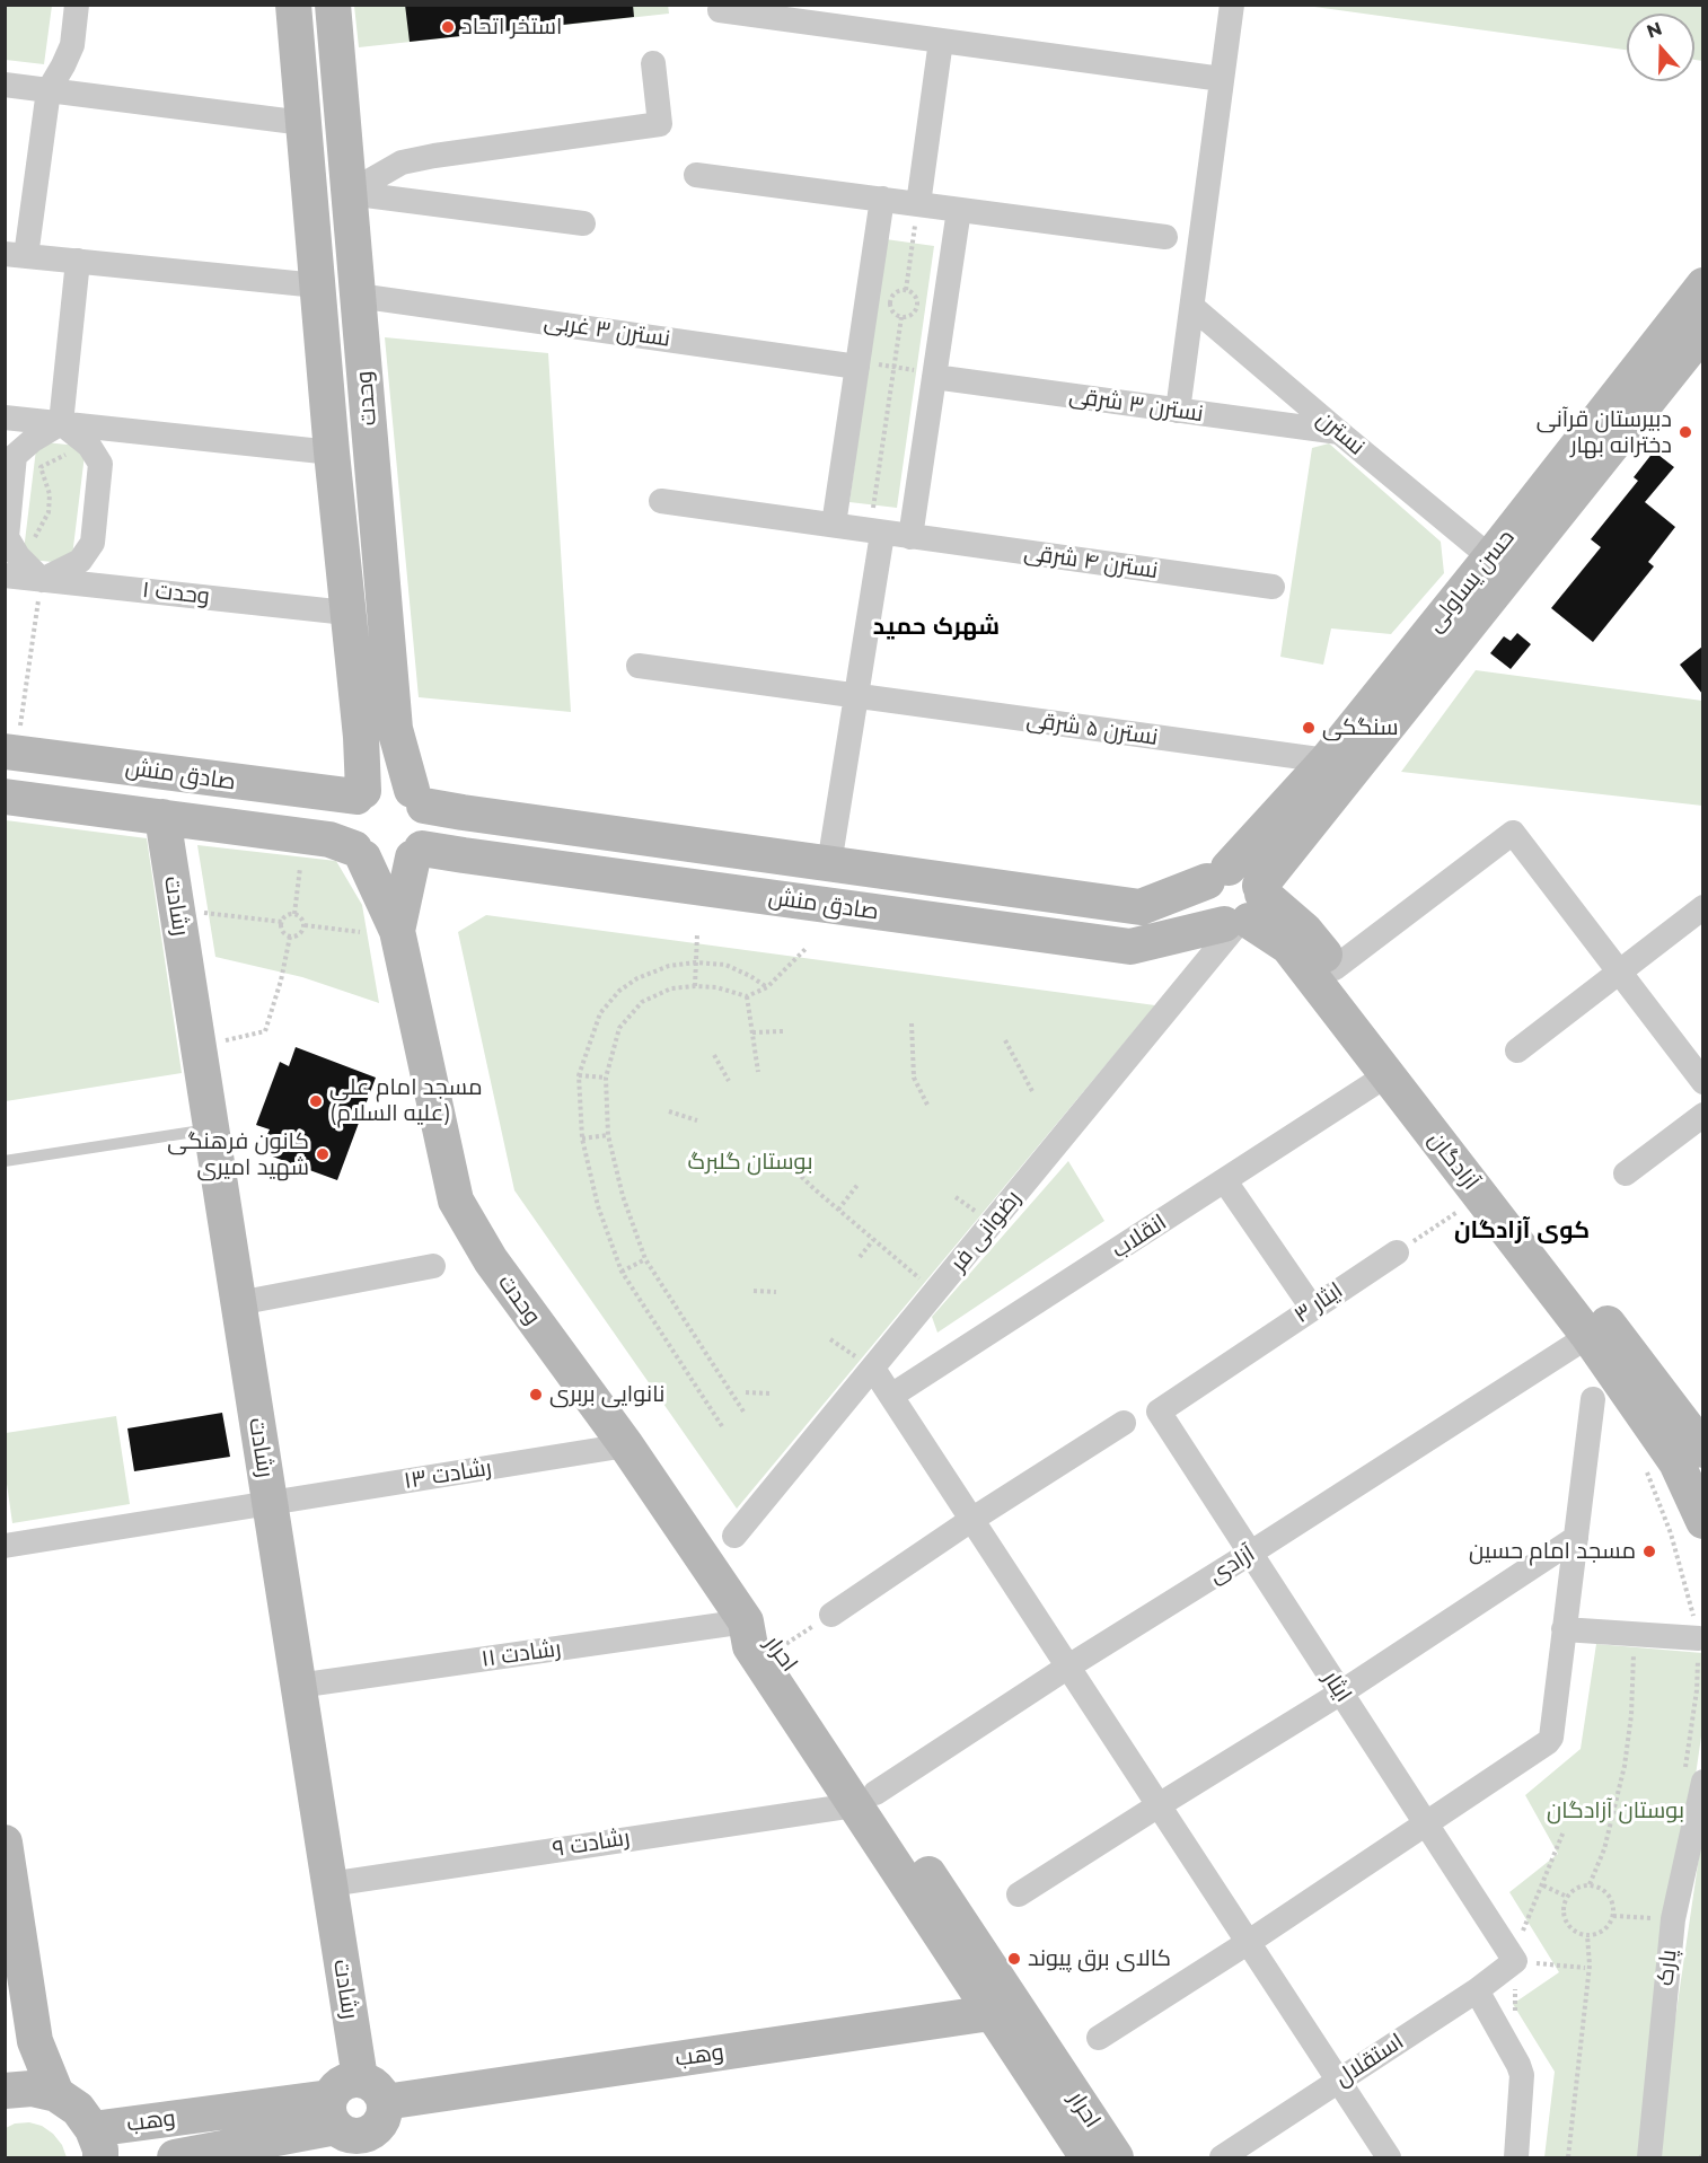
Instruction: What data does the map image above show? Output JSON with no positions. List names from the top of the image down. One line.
{"streets":{"street":["نسترن ۳ غربی","وحدت","نسترن ۳ شرقی","نسترن","نسترن ۴ شرقی","حسن یساولی","وحدت ۱","نسترن ۵ شرقی","صادق منش","رشادت","آزادگان","رضوانی فر","انقلاب","ایثار ۳","رشادت ۱۳","آزادی","رشادت ۱۱","احرار","ایثار","رشادت ۹","پارک","وهب","استقلال"]},"crossings":[["نسترن ۳ غربی","وحدت"],["وحدت","وحدت ۱"],["وحدت","صادق منش"],["وحدت","رشادت ۱۳"],["وحدت","رشادت ۱۱"],["وحدت","احرار"],["نسترن ۳ شرقی","نسترن"],["نسترن","حسن یساولی"],["حسن یساولی","نسترن ۵ شرقی"],["حسن یساولی","صادق منش"],["حسن یساولی","آزادگان"],["حسن یساولی","رضوانی فر"],["صادق منش","رشادت"],["صادق منش","آزادگان"],["صادق منش","رضوانی فر"],["رشادت","رشادت ۱۳"],["رشادت","رشادت ۱۱"],["رشادت","رشادت ۹"],["رشادت","وهب"],["آزادگان","رضوانی فر"],["آزادگان","انقلاب"],["آزادگان","آزادی"],["ایثار ۳","ایثار"],["آزادی","احرار"],["آزادی","ایثار"],["آزادی","رشادت ۹"],["رشادت ۱۱","احرار"],["احرار","رشادت ۹"],["احرار","وهب"],["ایثار","استقلال"]],"districts":["شهرک حمید","کوی آزادگان"],"parks":["بوستان گلبرگ","بوستان آزادگان"],"places":["استخر اتحاد","دبیرستان قرآنی دخترانه بهار","سنگکی","مسجد امام علی (علیه السلام)","کانون فرهنگی شهید امیری","نانوایی بربری","مسجد امام حسین","کالای برق پیوند"],"north":"top"}
